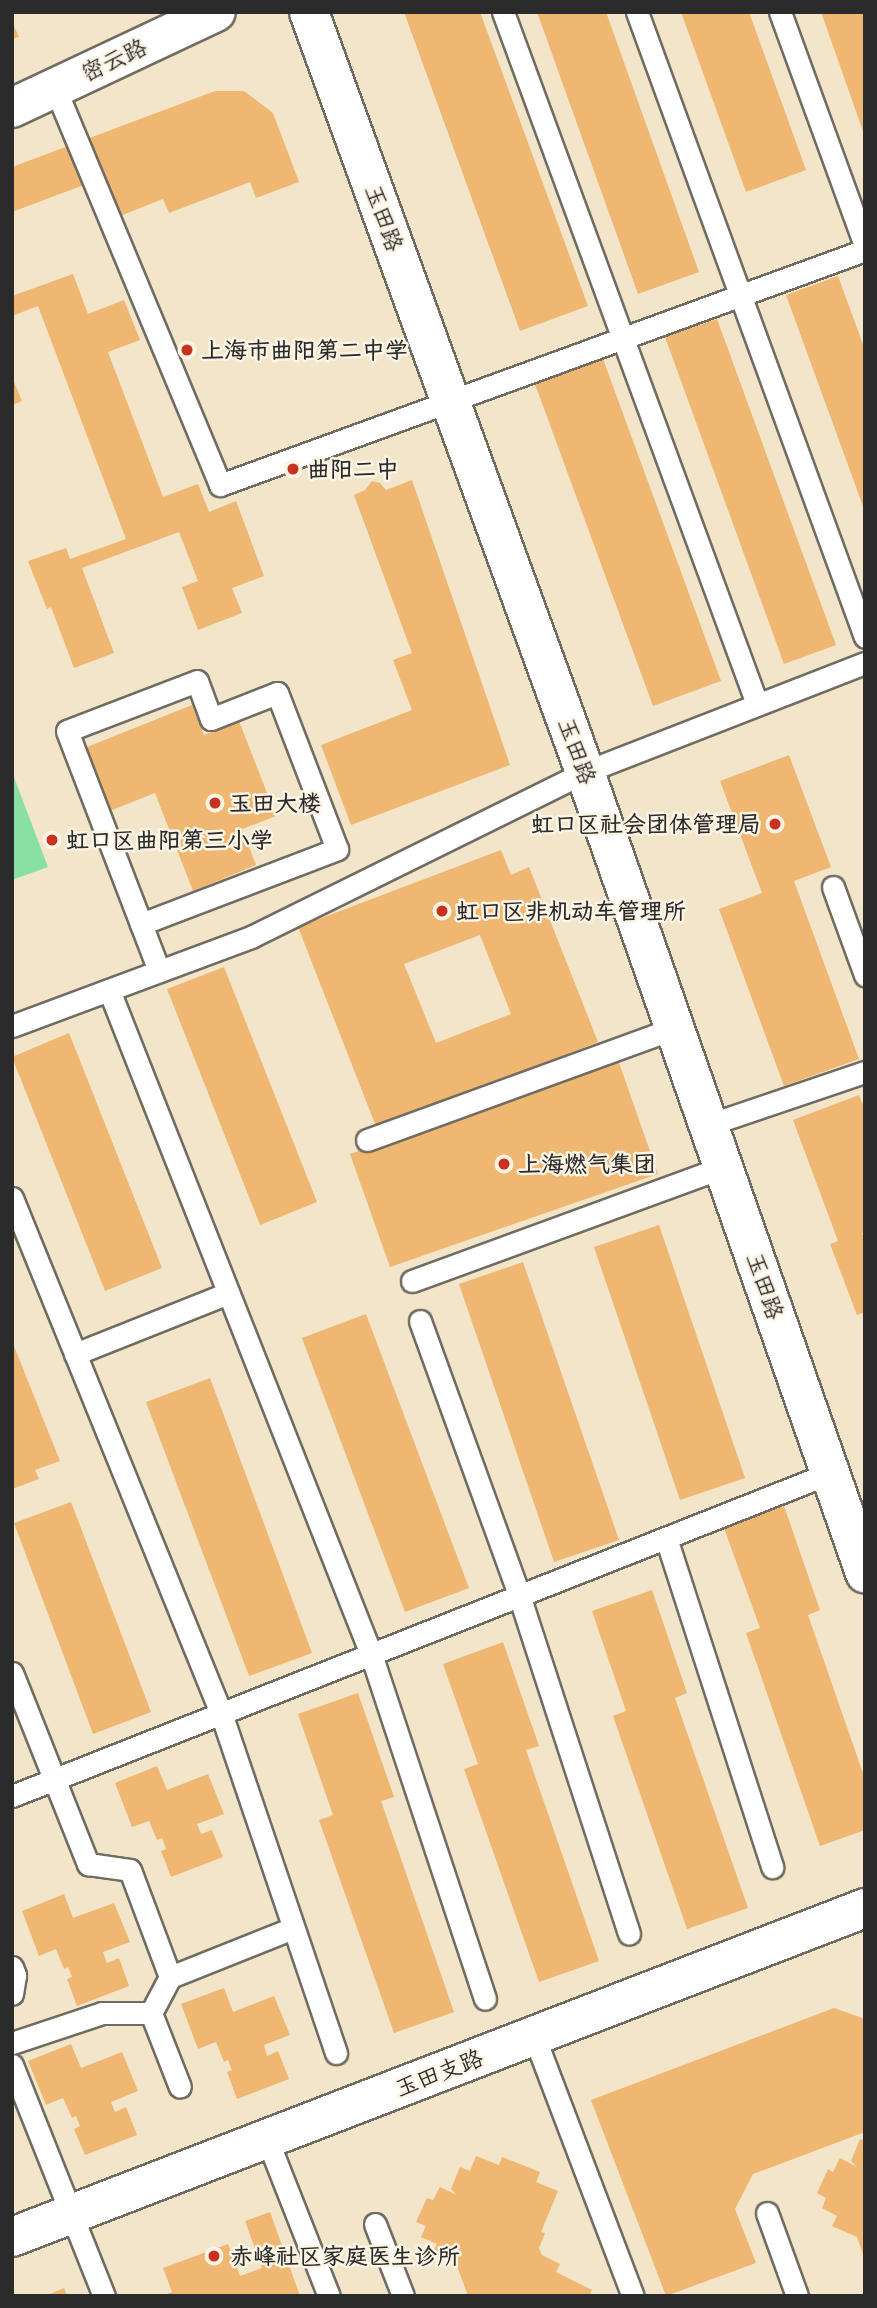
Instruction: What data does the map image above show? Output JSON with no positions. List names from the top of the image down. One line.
{"streets":{"street":["密云路","玉田路","玉田支路"]},"places":["上海市曲阳第二中学","曲阳二中","玉田大楼","虹口区社会团体管理局","虹口区曲阳第三小学","虹口区非机动车管理所","上海燃气集团","赤峰社区家庭医生诊所"]}
